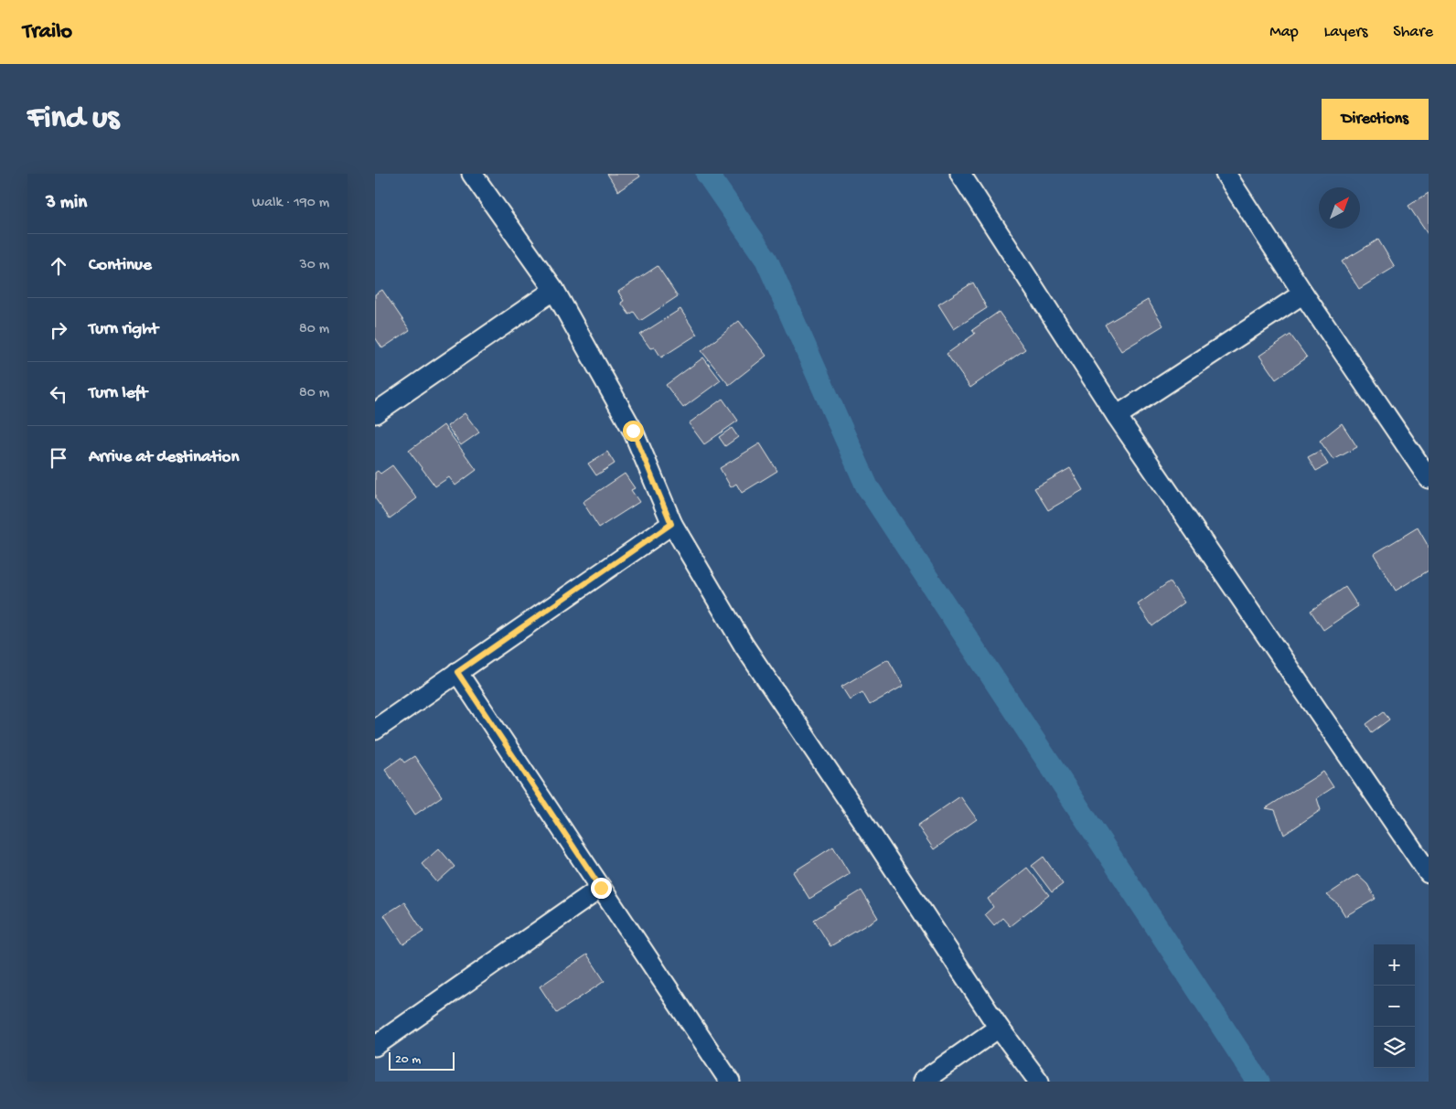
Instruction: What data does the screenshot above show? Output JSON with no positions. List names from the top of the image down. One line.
{"scale_bar":"20 m","north":"top right","page":{"header":"Trailo","nav":["Map","Layers","Share"],"buttons":"Directions","title":"Find us","heading":["3 min","Walk · 190 m"],"list":[["Continue","30 m"],["Turn right","80 m"],["Turn left","80 m"],"Arrive at destination"],"map_buttons":["+","−"],"scale":"20 m"}}
